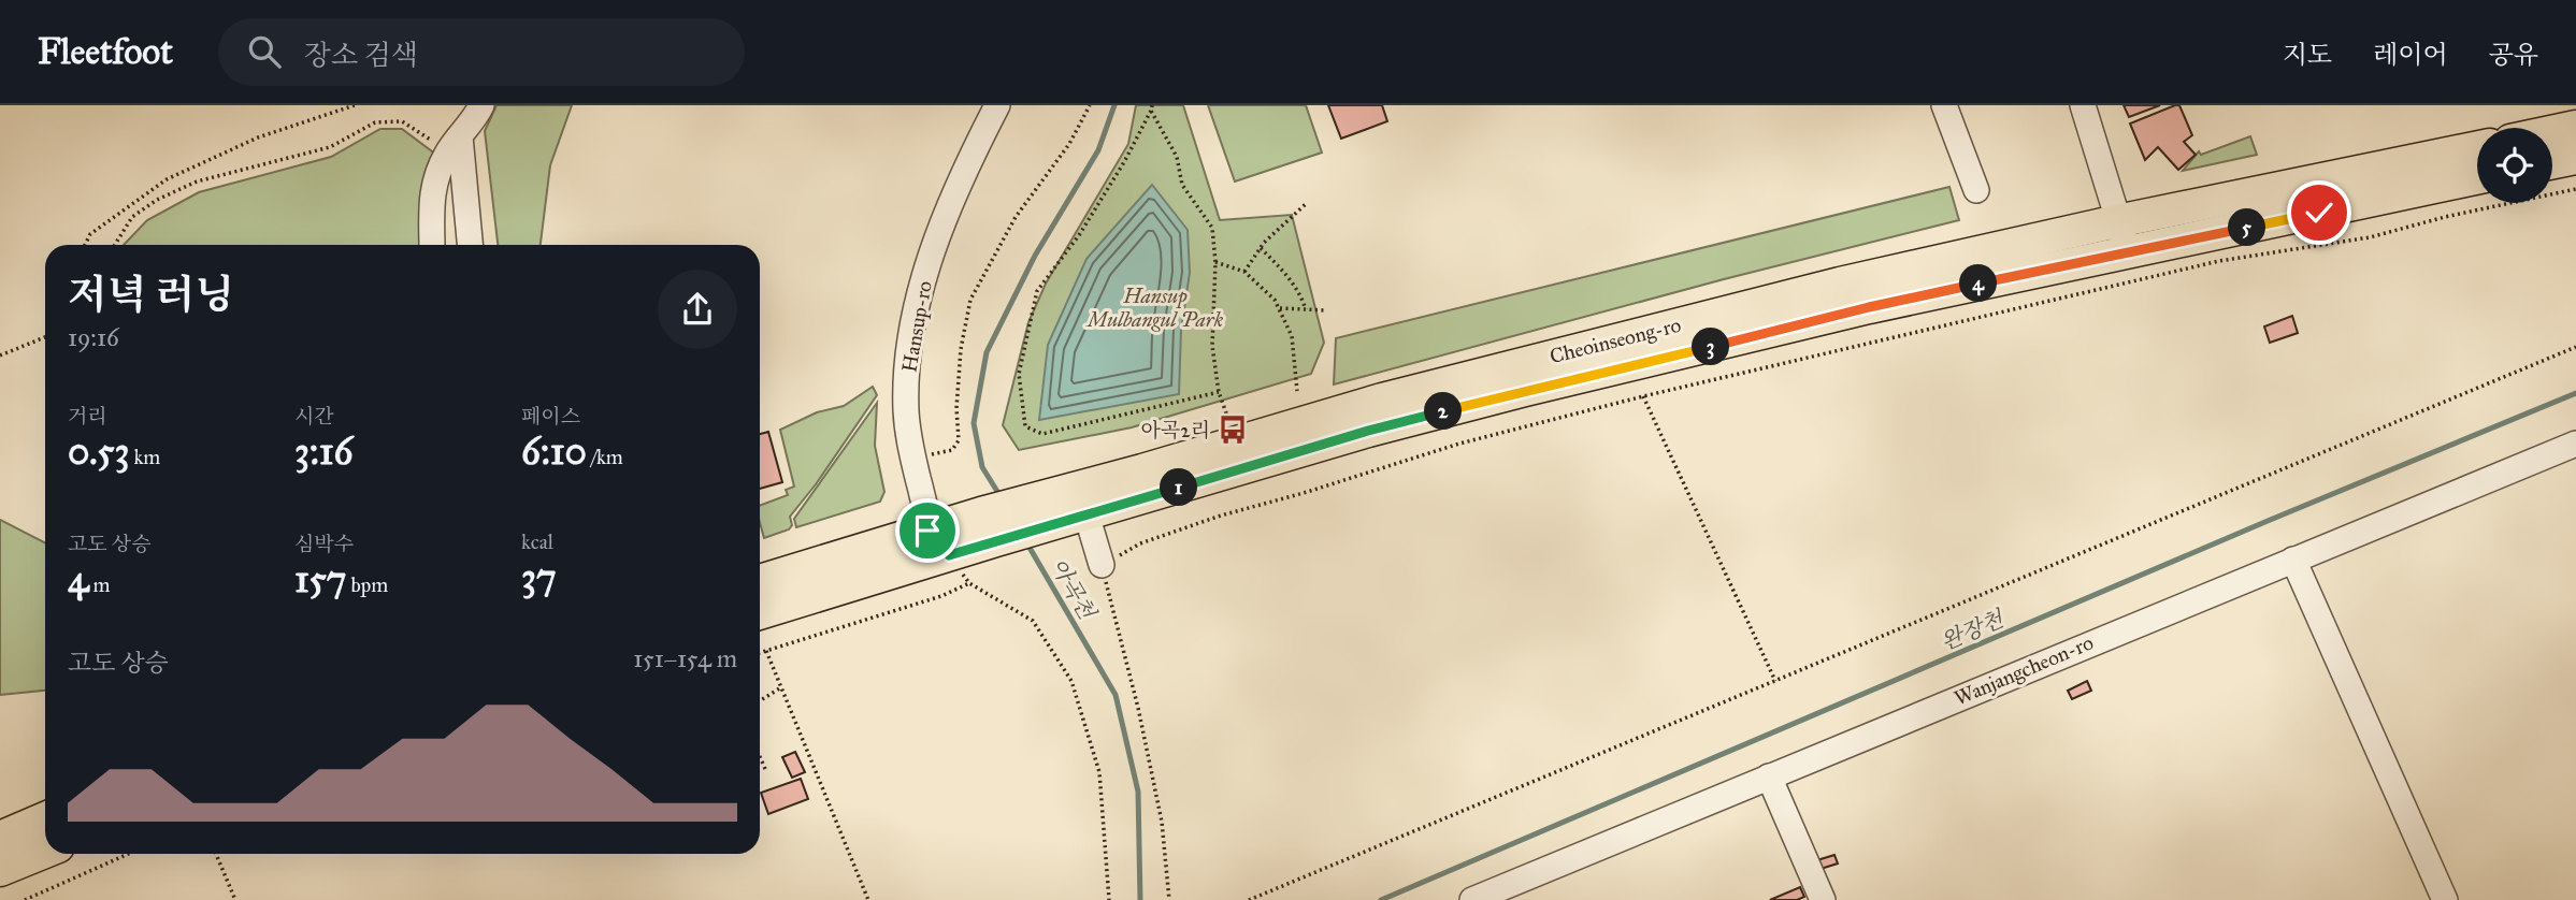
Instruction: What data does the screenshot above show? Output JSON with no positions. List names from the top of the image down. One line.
{"streets":{"main road":["Cheoinseong-ro"],"street":["Hansup-ro","Wanjangcheon-ro"]},"crossings":[["Hansup-ro","Cheoinseong-ro"]],"water":["아곡천","완장천"],"parks":["Hansup Mulbangul Park"],"places":{"bus stop":["아곡2리"]},"page":{"header":"Fleetfoot","search":"장소 검색","nav":["지도","레이어","공유"],"pins":["5","4","3","2","1"],"heading":["저녁 러닝","19:16"],"stats":[["거리","0.53 km"],["시간","3:16"],["페이스","6:10 /km"],["고도 상승","4 m"],["심박수","157 bpm"],["kcal","37"]],"chart":["고도 상승","151–154 m"]}}
